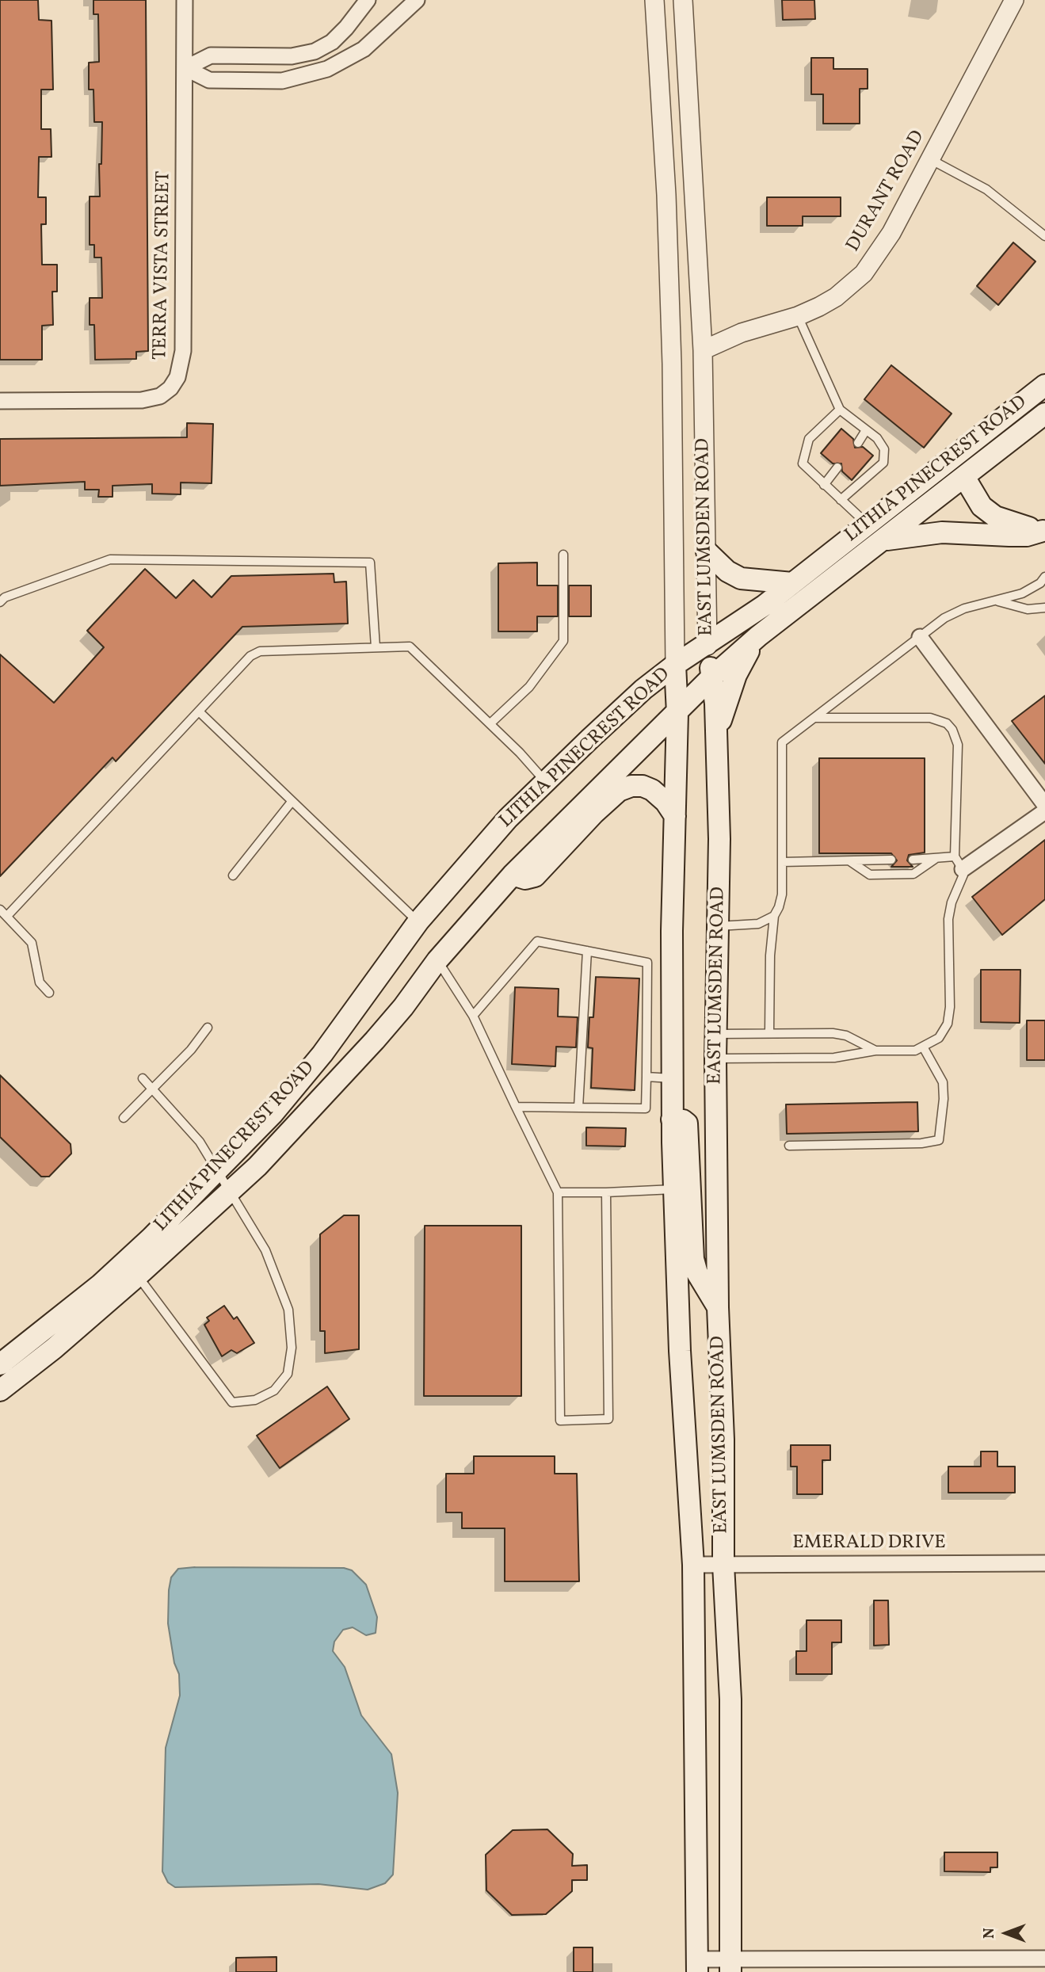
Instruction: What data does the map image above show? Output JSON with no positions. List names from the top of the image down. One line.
{"streets":{"main road":["LITHIA PINECREST ROAD","EAST LUMSDEN ROAD"],"street":["DURANT ROAD","TERRA VISTA STREET","EMERALD DRIVE"]},"crossings":[["DURANT ROAD","EAST LUMSDEN ROAD"],["LITHIA PINECREST ROAD","EAST LUMSDEN ROAD"],["EAST LUMSDEN ROAD","EMERALD DRIVE"]],"north":"left"}
